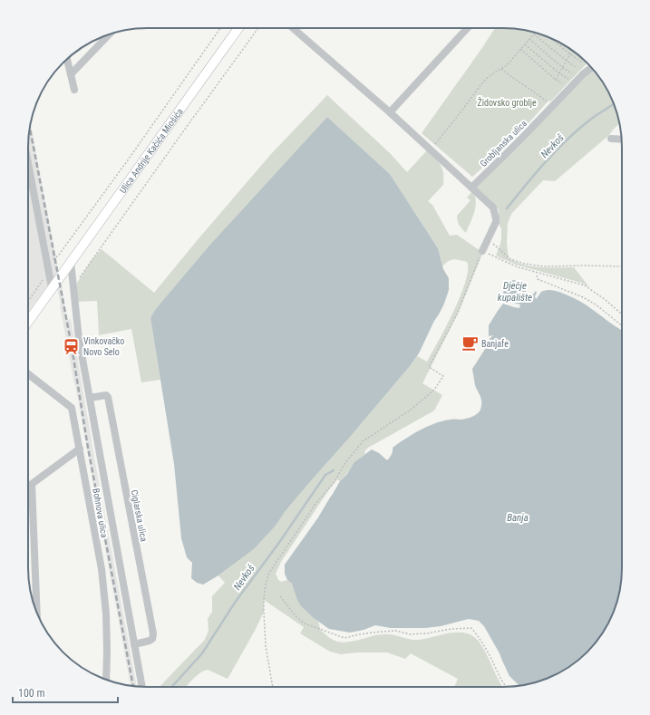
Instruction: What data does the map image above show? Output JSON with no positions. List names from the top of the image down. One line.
{"streets":{"main road":["Ulica Andrije Kačića Miošića"],"street":["Grobljanska ulica","Bohnova ulica","Ciglarska ulica"]},"water":["Nevkoš","Dječje kupalište","Banja"],"parks":["Židovsko groblje"],"places":{"cafe":["Banjafe"],"station":["Vinkovačko Novo Selo"]},"scale_bar":"100 m"}
